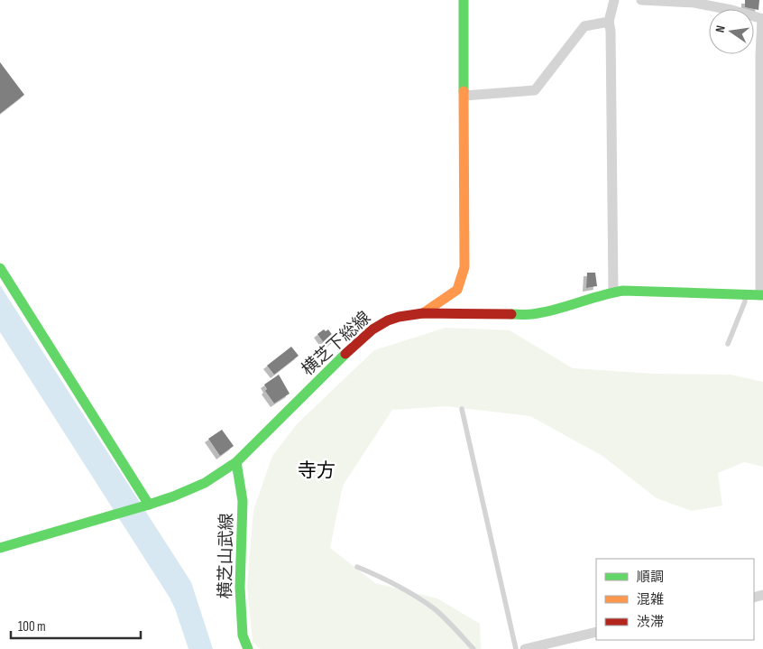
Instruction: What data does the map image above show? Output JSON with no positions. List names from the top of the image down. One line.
{"streets":{"main road":["横芝下総線","横芝山武線"]},"crossings":[["横芝下総線","横芝山武線"]],"districts":["寺方"],"legend":["順調","混雑","渋滞"],"scale_bar":"100 m","north":"left"}
